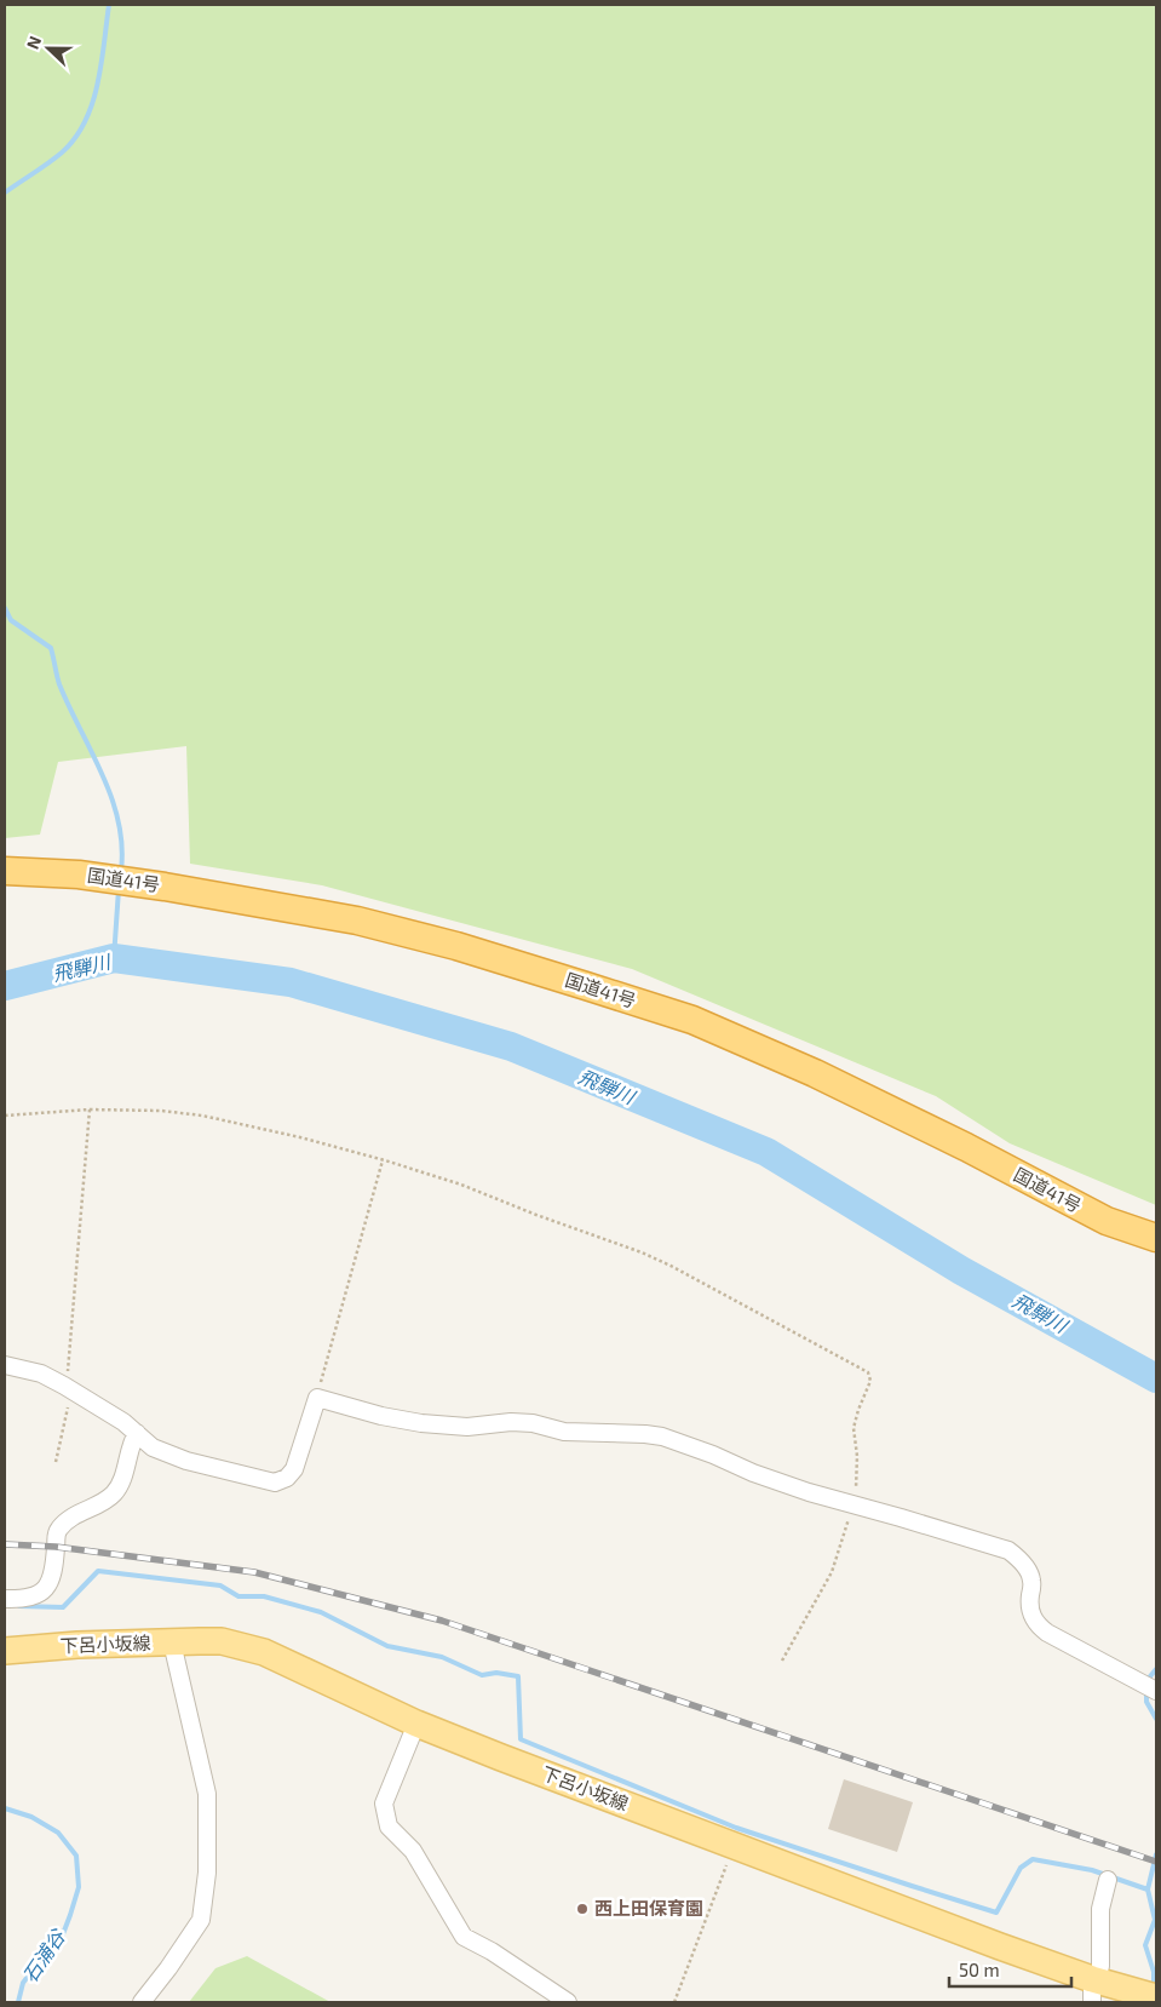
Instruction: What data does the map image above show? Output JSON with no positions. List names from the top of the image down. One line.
{"streets":{"highway":["国道41号"],"main road":["下呂小坂線"]},"water":["飛騨川","石浦谷"],"places":["西上田保育園"],"scale_bar":"50 m","north":"left"}
